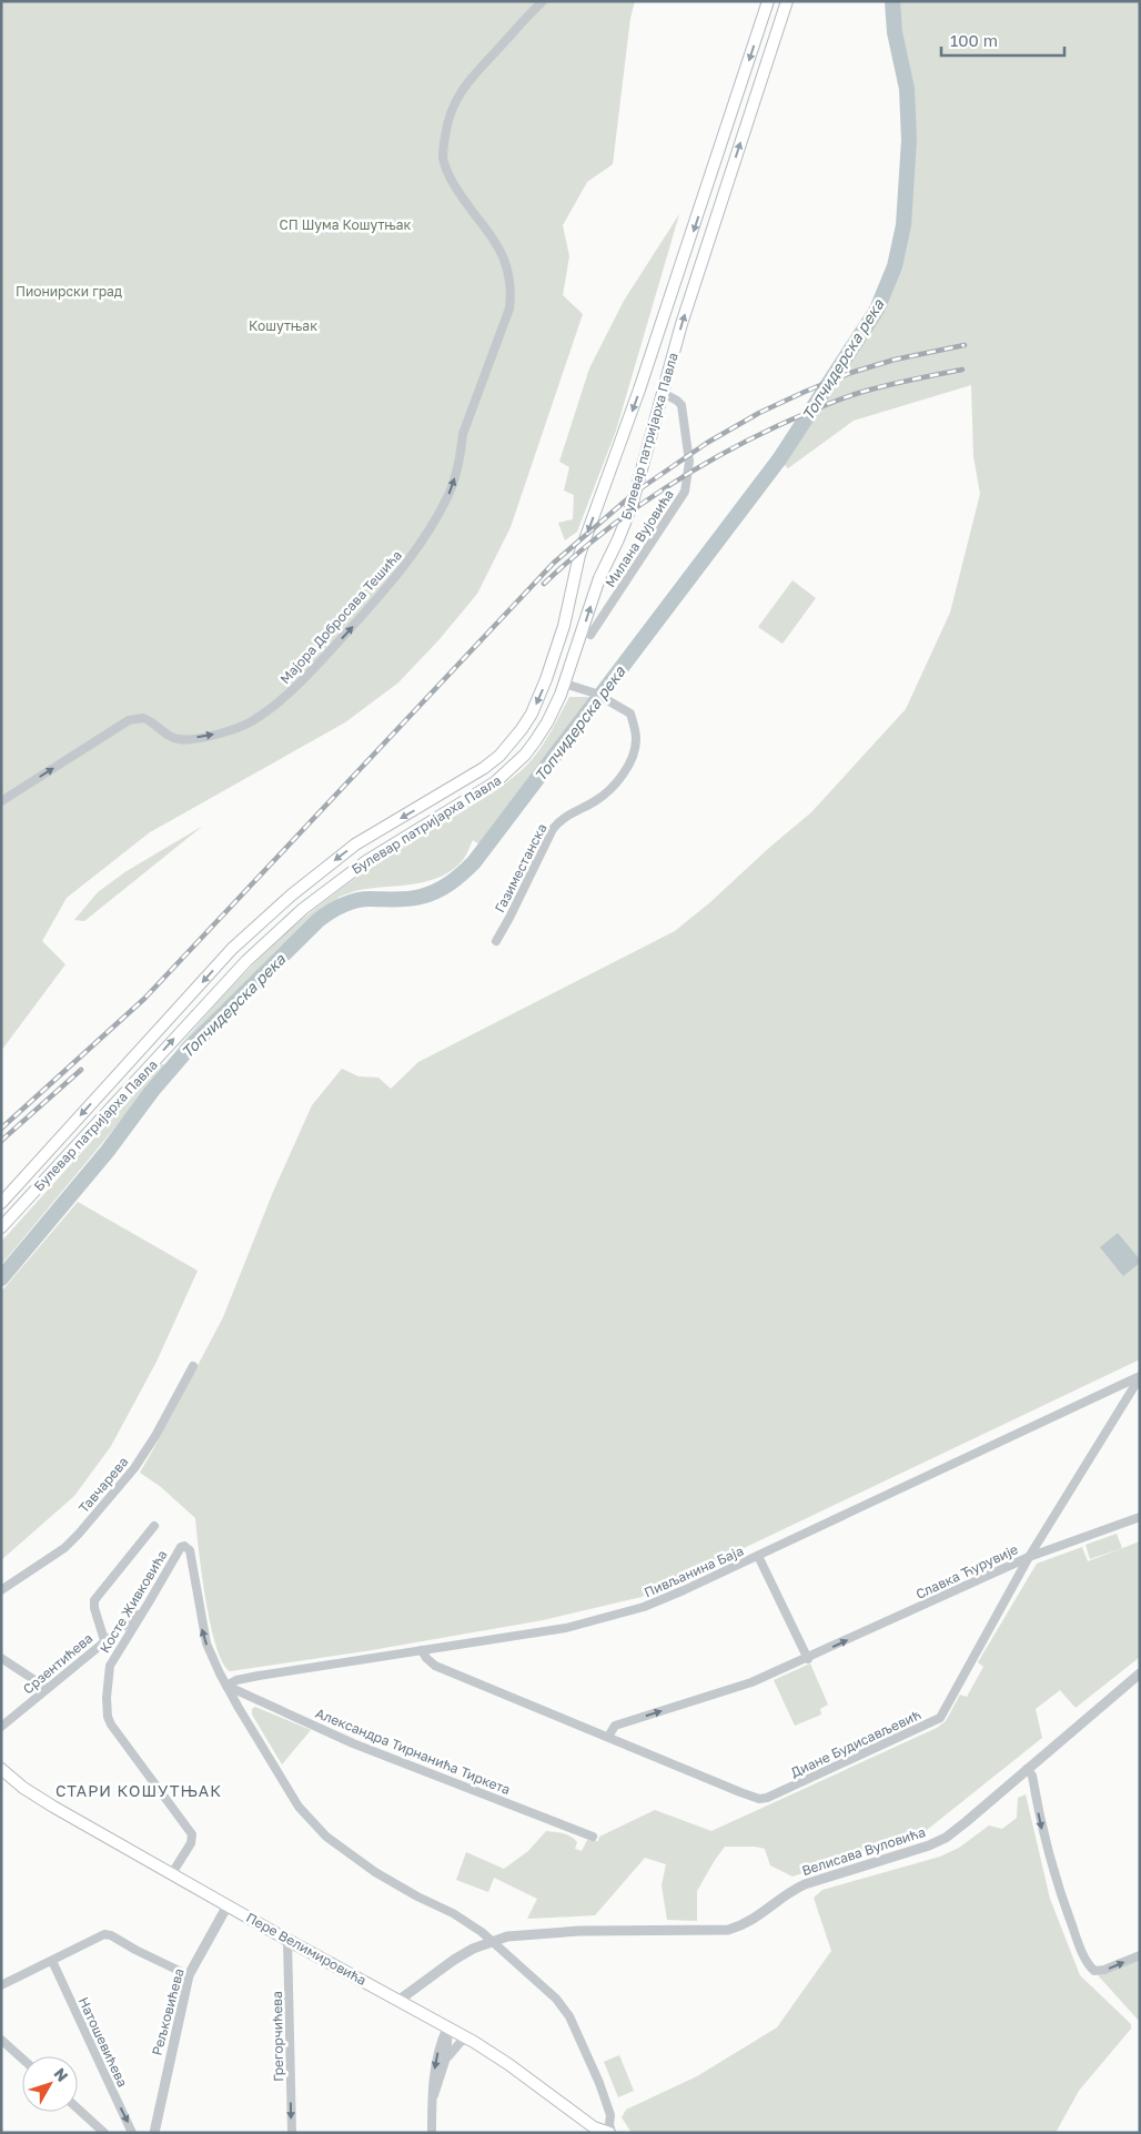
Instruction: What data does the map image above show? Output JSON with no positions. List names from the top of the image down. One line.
{"streets":{"main road":["Булевар патријарха Павла","Пере Велимировића"],"street":["Милана Вујовића","Мајора Добросава Тешића","Газиместанска","Тавчарева","Пивљанина Баја","Славка Ћурувије","Косте Живковића","Срзентићева","Диане Будисављевић","Александра Тирнанића Тиркета","Велисава Вуловића","Рељковићева","Грегорчићева","Натошевићева"]},"crossings":[["Булевар патријарха Павла","Милана Вујовића"],["Булевар патријарха Павла","Газиместанска"],["Пивљанина Баја","Косте Живковића"],["Пивљанина Баја","Диане Будисављевић"],["Пивљанина Баја","Александра Тирнанића Тиркета"],["Славка Ћурувије","Диане Будисављевић"],["Косте Живковића","Срзентићева"],["Косте Живковића","Александра Тирнанића Тиркета"],["Косте Живковића","Пере Велимировића"],["Велисава Вуловића","Пере Велимировића"],["Пере Велимировића","Рељковићева"],["Пере Велимировића","Грегорчићева"]],"one_way":["Мајора Добросава Тешића","Славка Ћурувије","Грегорчићева","Натошевићева"],"districts":["СТАРИ КОШУТЊАК"],"water":["Топчидерска река"],"parks":["СП Шума Кошутњак","Пионирски град","Кошутњак"],"scale_bar":"100 m","north":"top right"}
